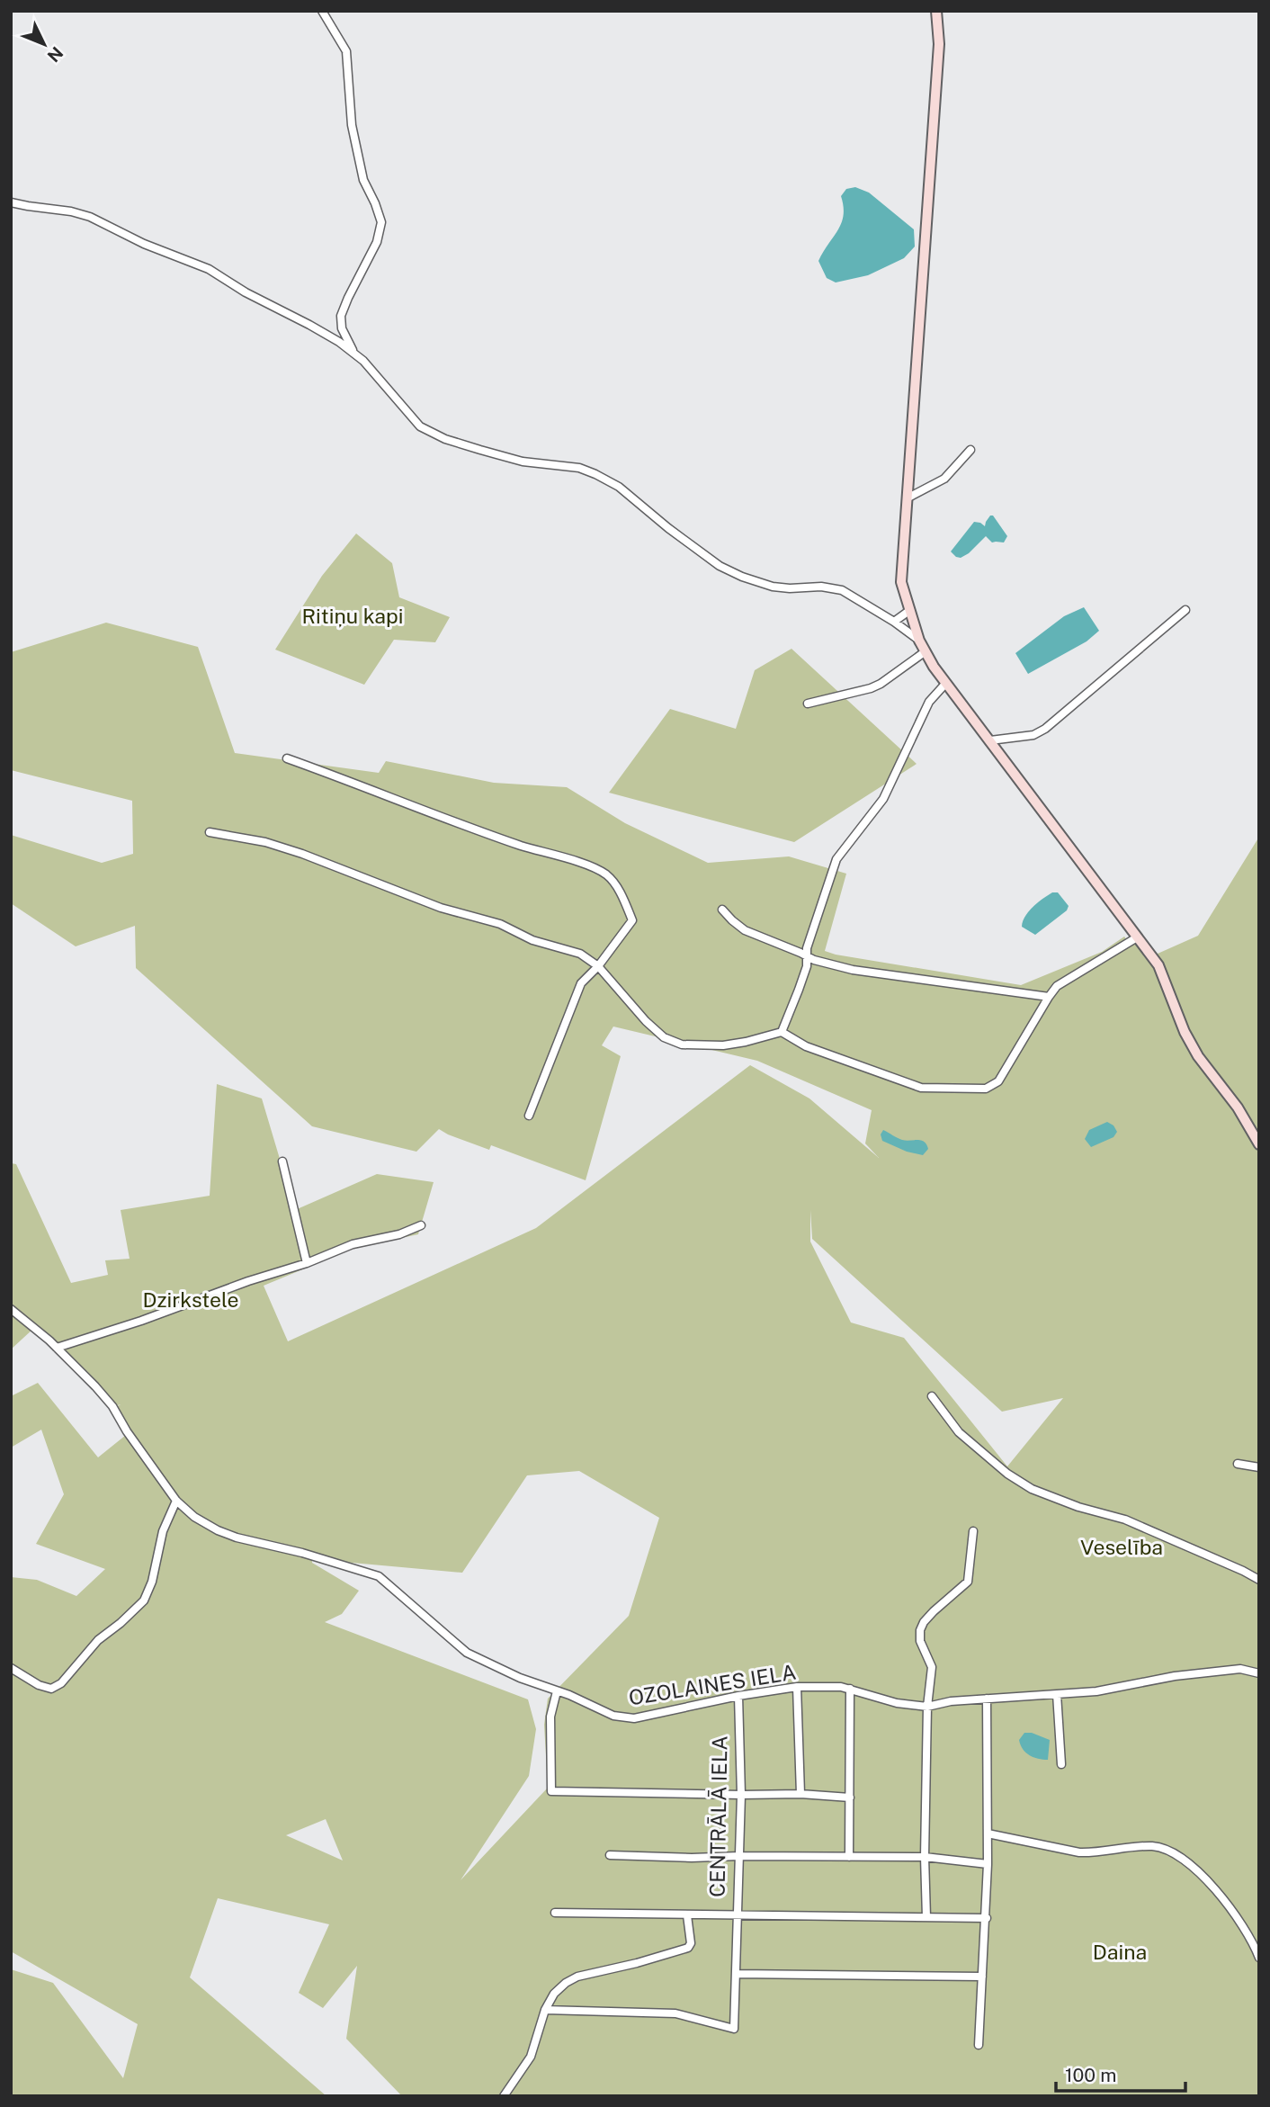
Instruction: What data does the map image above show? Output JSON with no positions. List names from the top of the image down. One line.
{"streets":{"street":["OZOLAINES IELA","CENTRĀLĀ IELA"]},"crossings":[["OZOLAINES IELA","CENTRĀLĀ IELA"]],"parks":["Ritiņu kapi","Dzirkstele","Veselība","Daina"],"scale_bar":"100 m","north":"bottom right"}
